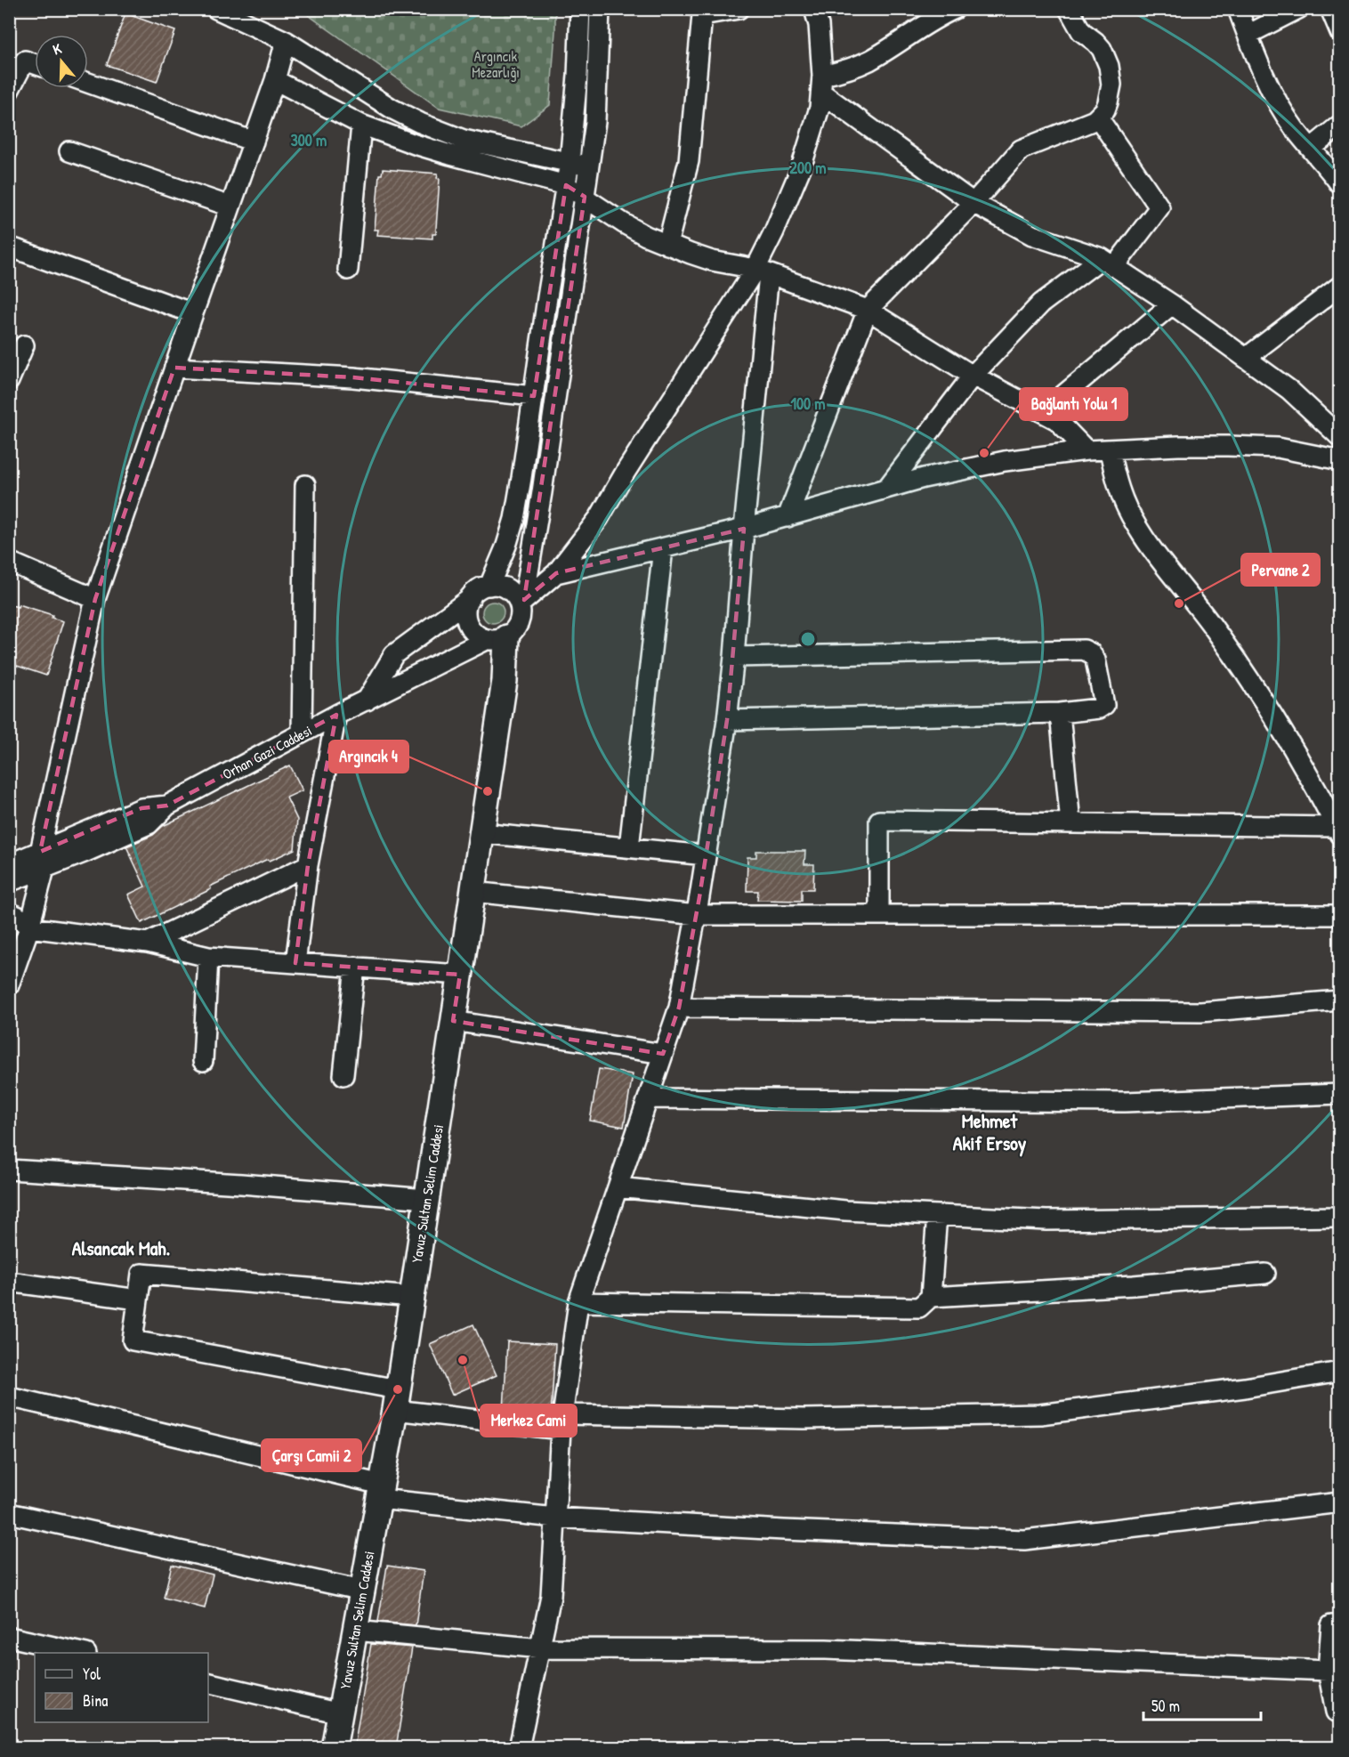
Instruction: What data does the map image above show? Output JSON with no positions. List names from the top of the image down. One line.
{"streets":{"main road":["Yavuz Sultan Selim Caddesi"],"street":["Orhan Gazi Caddesi"]},"crossings":[["Orhan Gazi Caddesi","Yavuz Sultan Selim Caddesi"]],"districts":["Mehmet Akif Ersoy","Alsancak Mah."],"parks":["Argıncık Mezarlığı"],"places":["Bağlantı Yolu 1","Pervane 2","Argıncık 4","Merkez Cami","Çarşı Camii 2"],"legend":["Yol","Bina"],"scale_bar":"50 m","north":"top","rings":["300 m","200 m","100 m"]}
